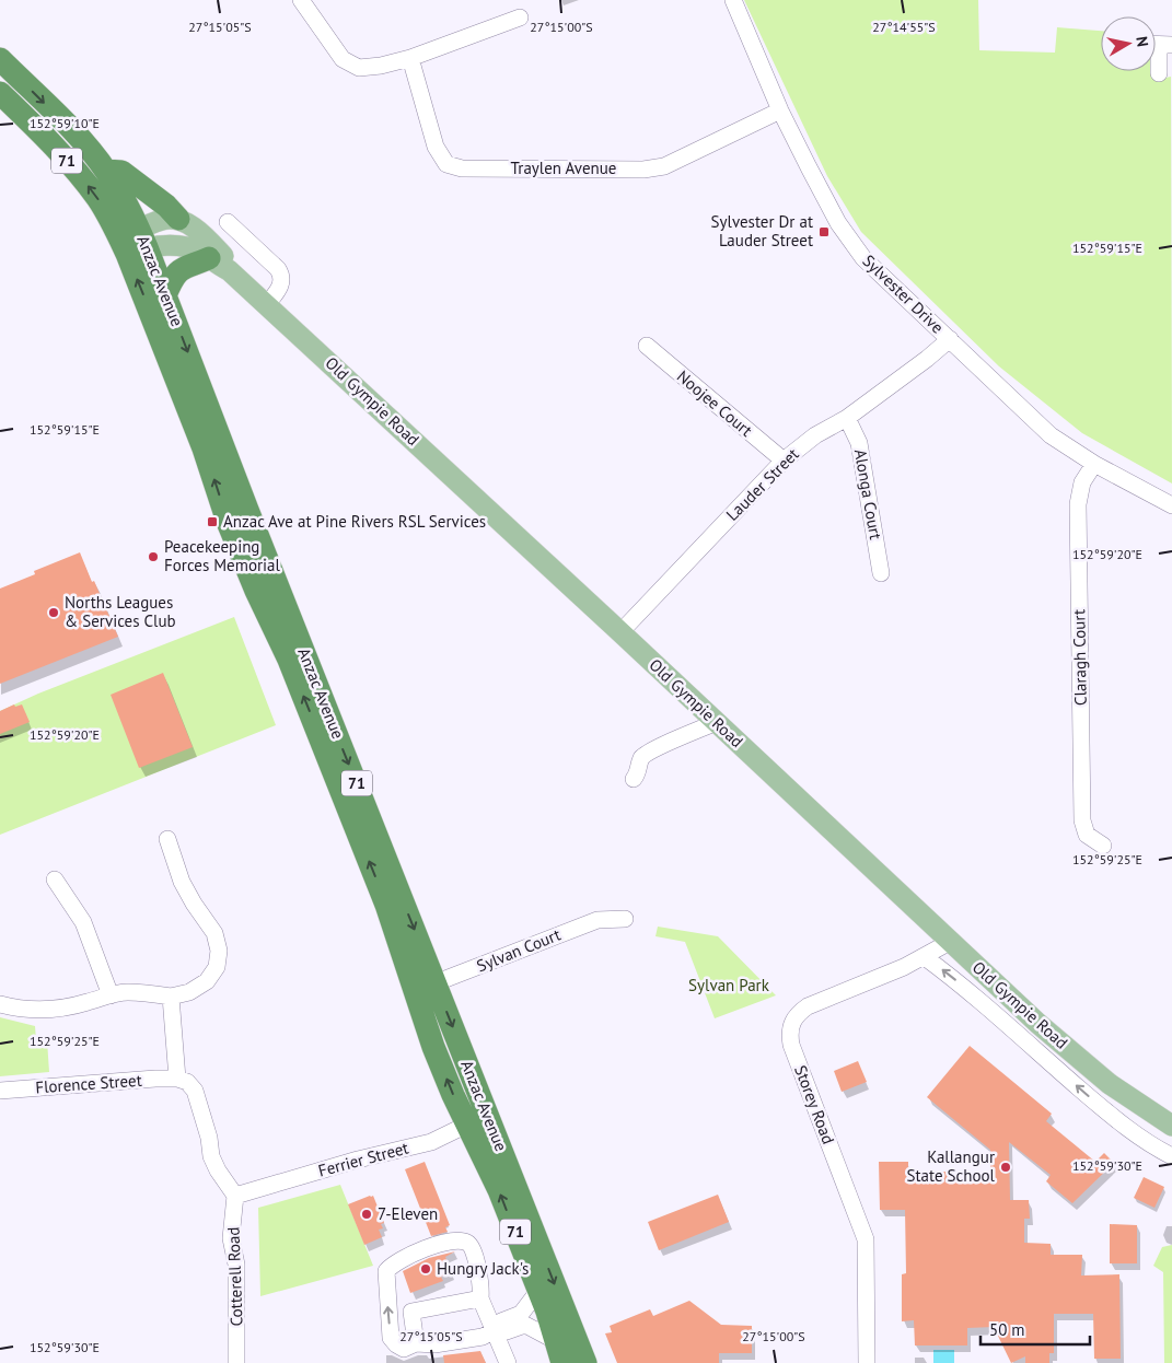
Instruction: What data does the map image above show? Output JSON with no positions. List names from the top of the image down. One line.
{"streets":{"highway":["71","Anzac Avenue"],"main road":["Old Gympie Road"],"street":["Traylen Avenue","Sylvester Drive","Noojee Court","Lauder Street","Alonga Court","Claragh Court","Sylvan Court","Florence Street","Storey Road","Ferrier Street","Cotterell Road"]},"crossings":[["Traylen Avenue","Sylvester Drive"],["Anzac Avenue","Old Gympie Road"],["Anzac Avenue","Sylvan Court"],["Anzac Avenue","Ferrier Street"],["Sylvester Drive","Lauder Street"],["Sylvester Drive","Claragh Court"],["Old Gympie Road","Lauder Street"],["Old Gympie Road","Storey Road"],["Noojee Court","Lauder Street"],["Lauder Street","Alonga Court"],["Ferrier Street","Cotterell Road"]],"parks":["Sylvan Park"],"places":{"transit":["Sylvester Dr at Lauder Street","Anzac Ave at Pine Rivers RSL Services"],"other":["Peacekeeping Forces Memorial","Norths Leagues & Services Club","Kallangur State School","7-Eleven","Hungry Jack's"]},"scale_bar":"50 m","north":"right","coordinates":["27°15'05\"S","27°15'00\"S","27°14'55\"S","152°59'10\"E","152°59'15\"E","152°59'20\"E","152°59'25\"E","152°59'30\"E"]}
